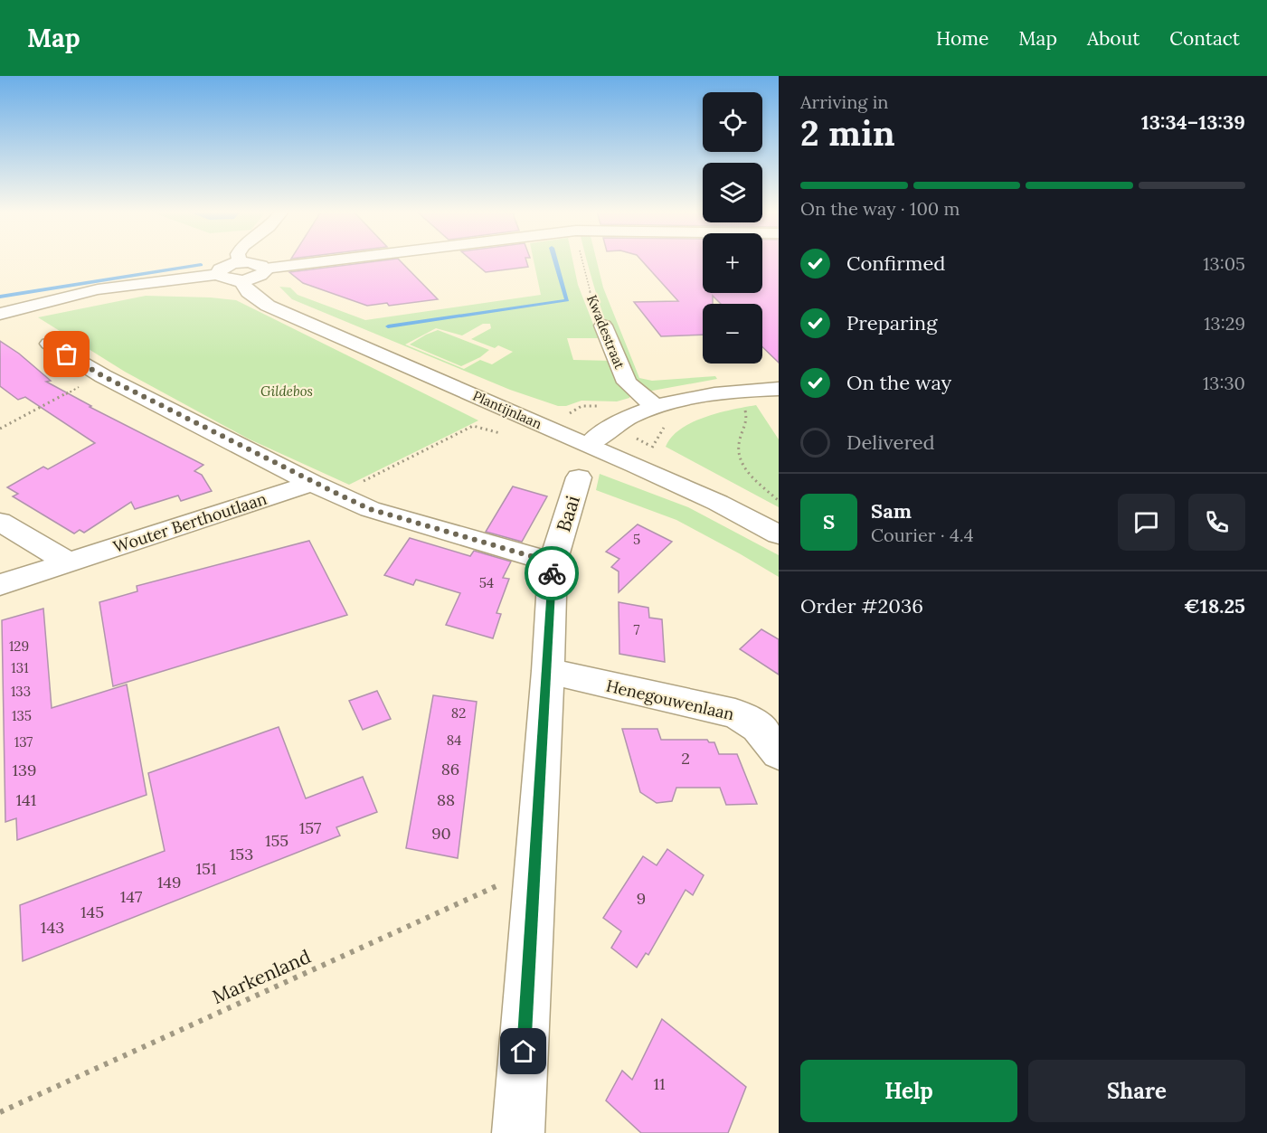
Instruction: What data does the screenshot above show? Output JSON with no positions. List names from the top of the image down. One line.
{"streets":{"street":["Kwadestraat","Plantijnlaan","Baai","Wouter Berthoutlaan","Henegouwenlaan"],"path":["Markenland"]},"crossings":[["Baai","Henegouwenlaan"],["Baai","Markenland"]],"parks":["Gildebos"],"house_numbers":["5","54","7","129","131","133","82","135","84","137","2","86","139","141","88","157","90","155","153","151","149","147","9","145","143","11"],"page":{"header":"Map","nav":["Home","Map","About","Contact"],"heading":["2 min","Arriving in","13:34–13:39"],"panel":["Sam","Courier · 4.4","Order #2036","€18.25"],"map_buttons":["+","−"],"bar":"On the way · 100 m","list":[["Confirmed","13:05"],["Preparing","13:29"],["On the way","13:30"],"Delivered"],"round":"S","buttons":["Help","Share"]}}
